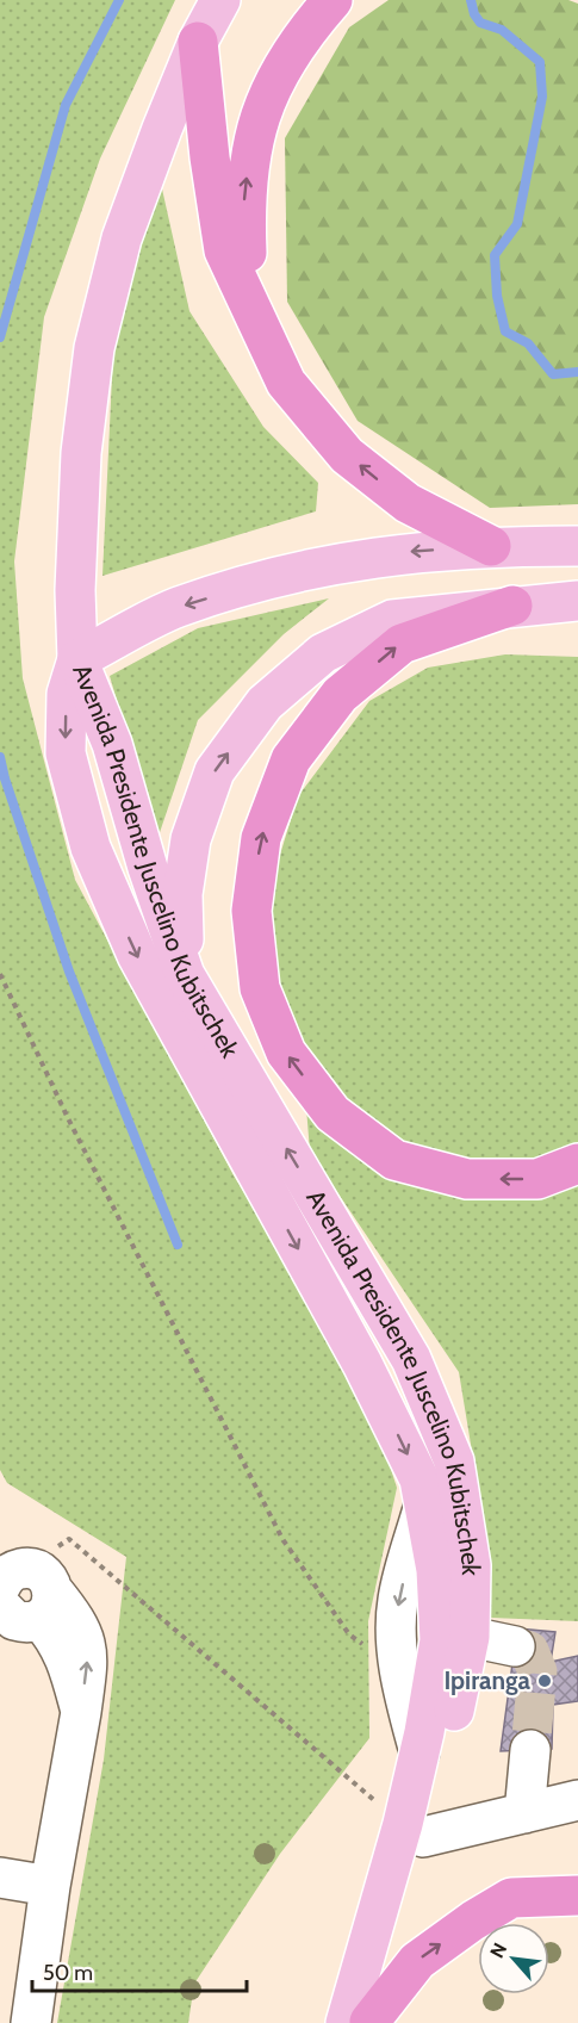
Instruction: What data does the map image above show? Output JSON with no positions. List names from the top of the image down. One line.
{"streets":{"main road":["Avenida Presidente Juscelino Kubitschek"]},"places":["Ipiranga"],"scale_bar":"50 m","north":"top left"}
